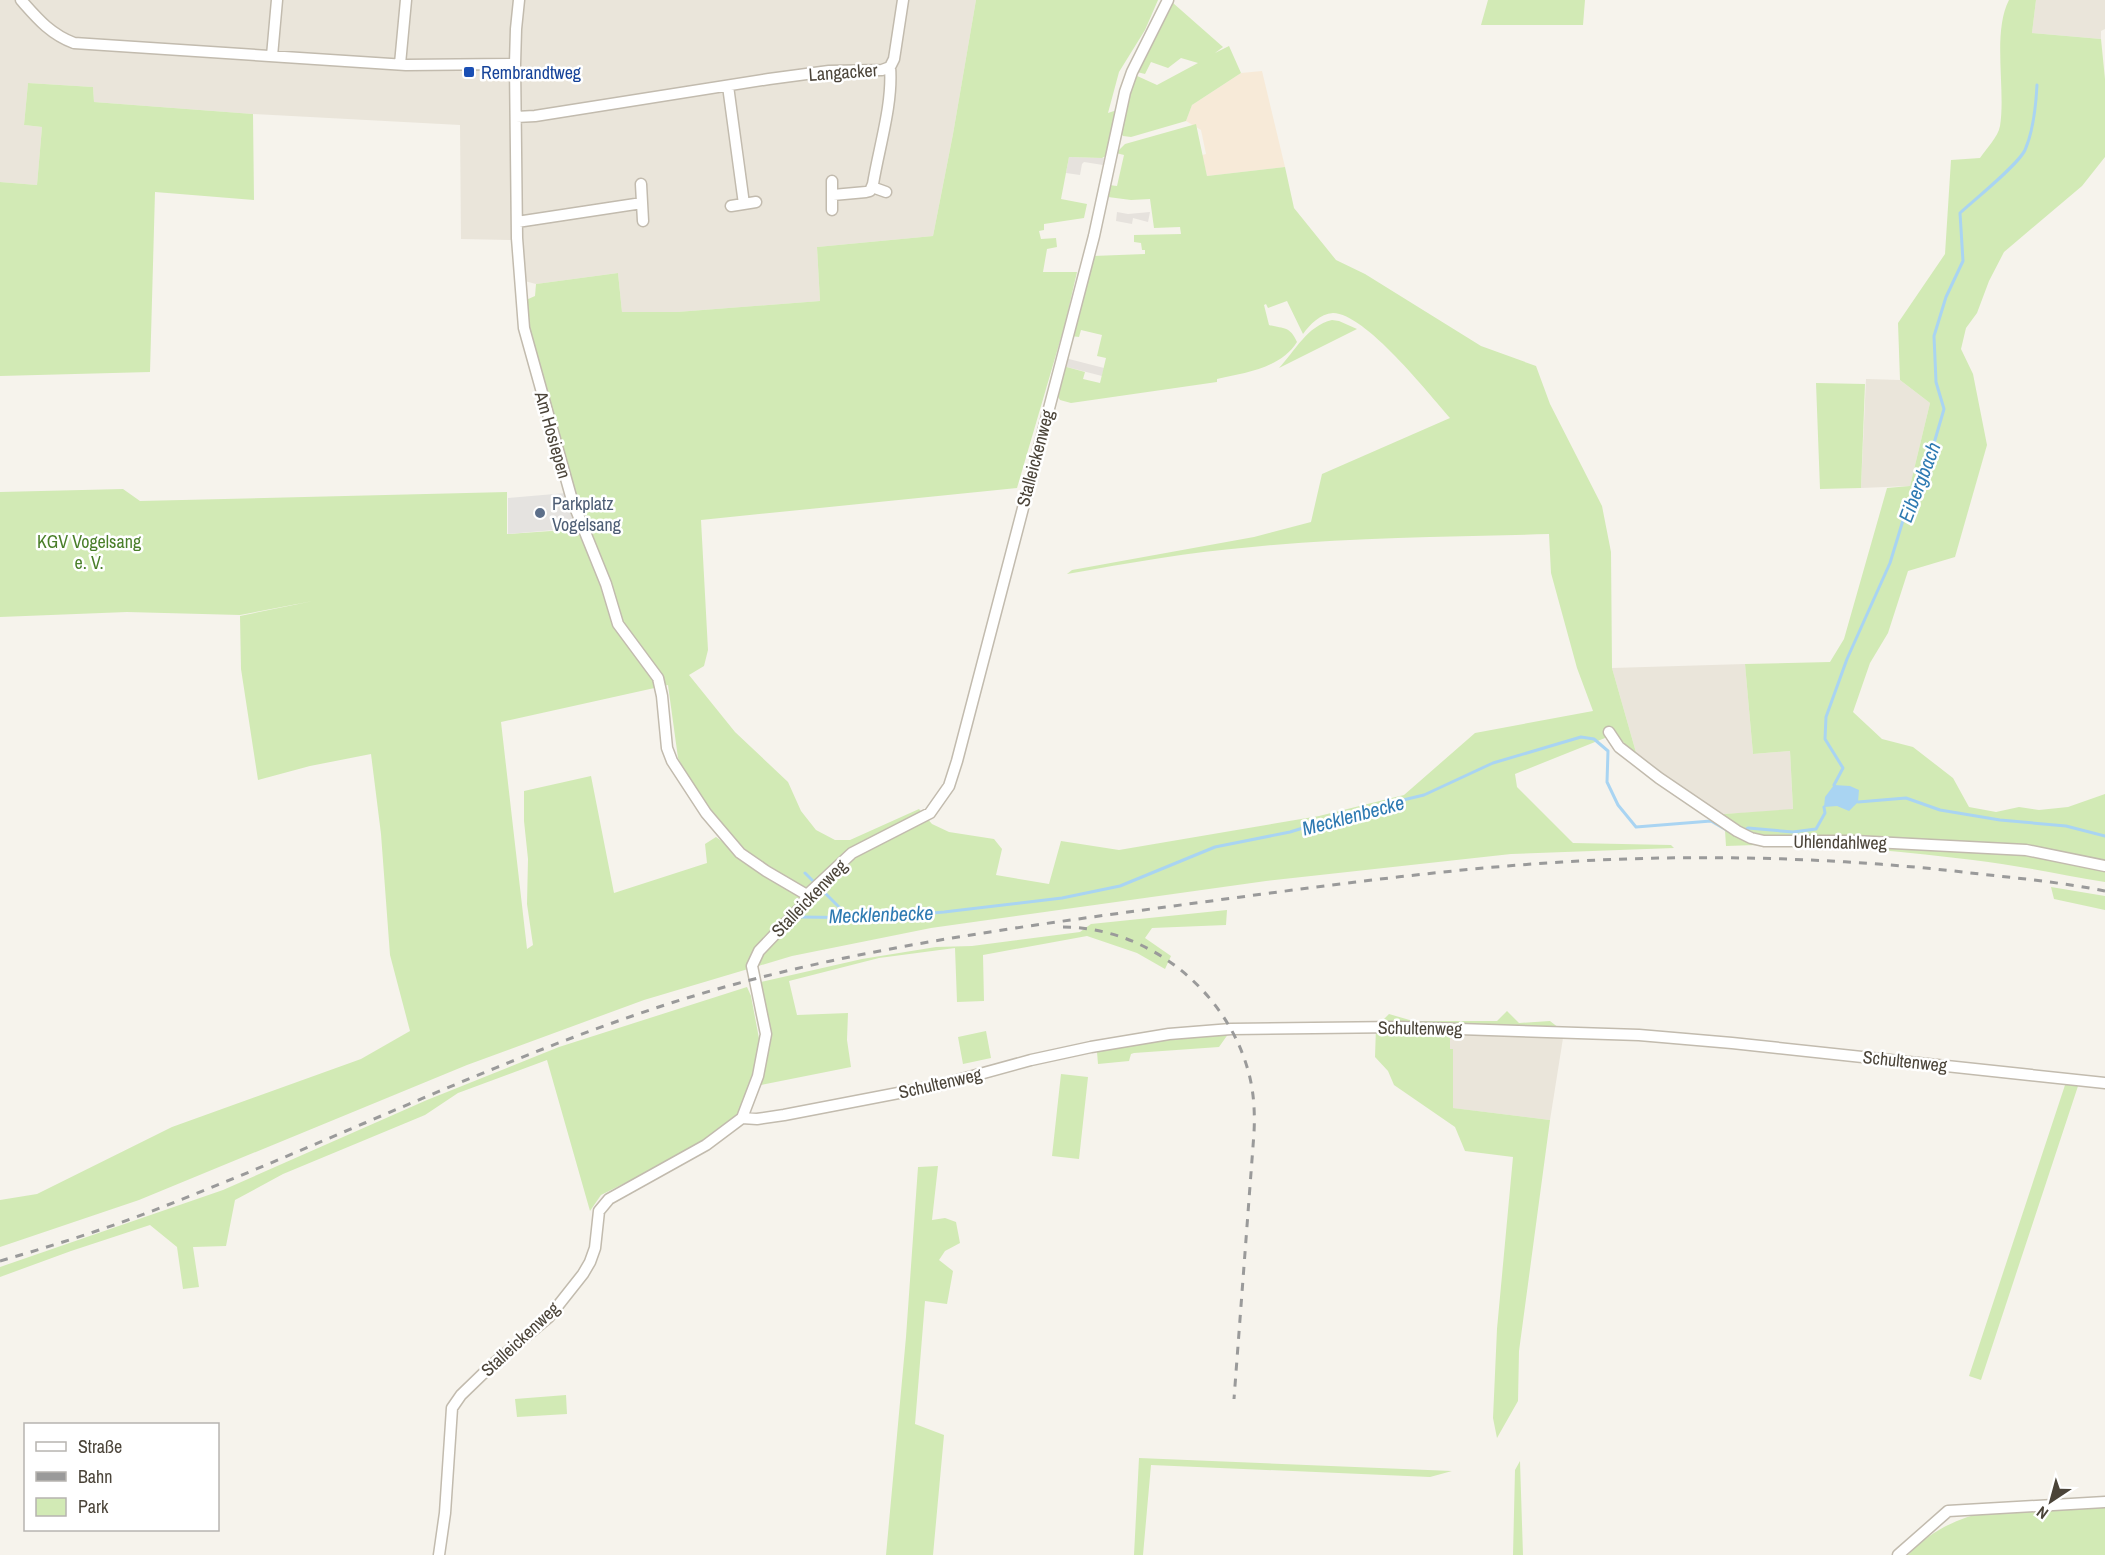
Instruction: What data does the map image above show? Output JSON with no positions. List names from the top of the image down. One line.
{"streets":{"street":["Langacker","Am Hosiepen","Stalleickenweg","Uhlendahlweg","Schultenweg"]},"crossings":[["Langacker","Am Hosiepen"],["Am Hosiepen","Stalleickenweg"],["Stalleickenweg","Schultenweg"]],"water":["Eibergbach","Mecklenbecke"],"parks":["KGV Vogelsang e. V."],"places":{"transit":["Rembrandtweg"],"other":["Parkplatz Vogelsang"]},"legend":["Straße","Bahn","Park"],"north":"bottom left"}
